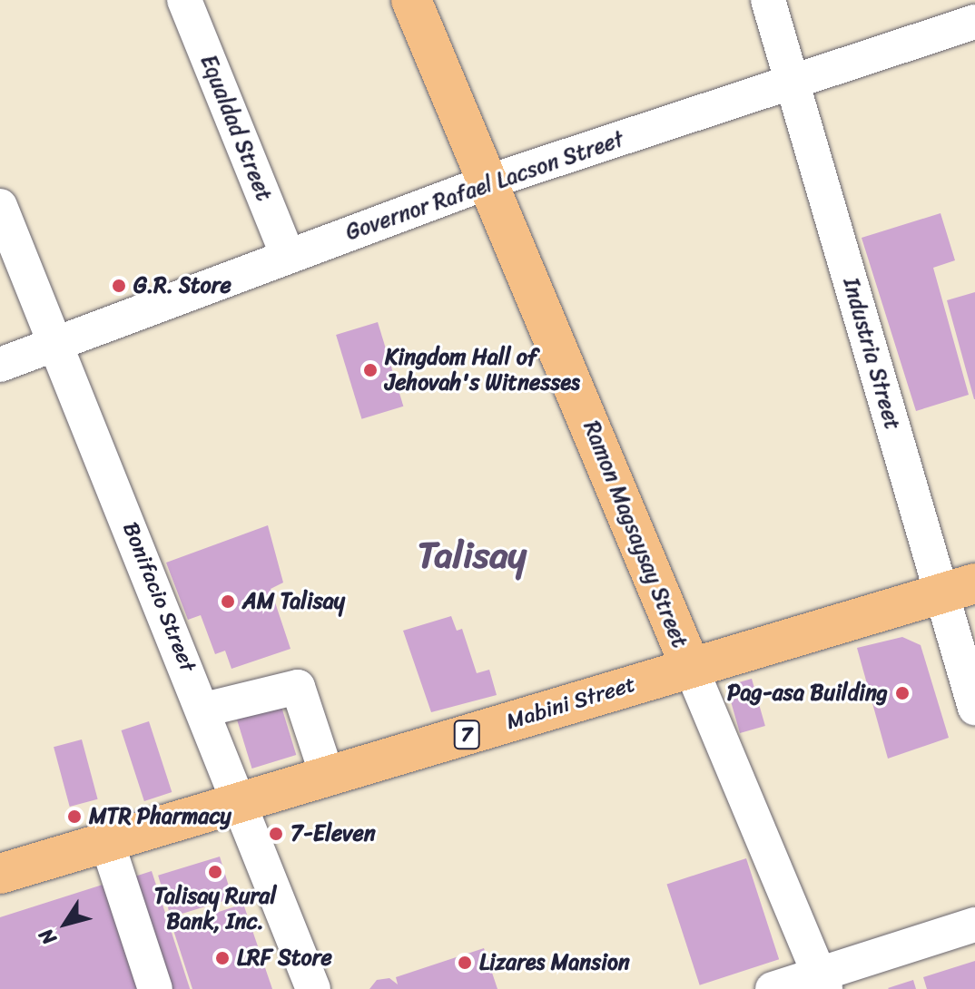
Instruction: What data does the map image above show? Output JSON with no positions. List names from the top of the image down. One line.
{"streets":{"main road":["Ramon Magsaysay Street","Mabini Street","7"],"street":["Equaldad Street","Governor Rafael Lacson Street","Industria Street","Bonifacio Street"]},"crossings":[["Equaldad Street","Governor Rafael Lacson Street"],["Governor Rafael Lacson Street","Industria Street"],["Governor Rafael Lacson Street","Ramon Magsaysay Street"],["Governor Rafael Lacson Street","Bonifacio Street"],["Industria Street","Mabini Street"],["Ramon Magsaysay Street","Mabini Street"],["Bonifacio Street","Mabini Street"]],"districts":["Talisay"],"places":["G.R. Store","Kingdom Hall of Jehovah's Witnesses","AM Talisay","Pag-asa Building","MTR Pharmacy","7-Eleven","Talisay Rural Bank, Inc.","LRF Store","Lizares Mansion"],"north":"bottom left"}
